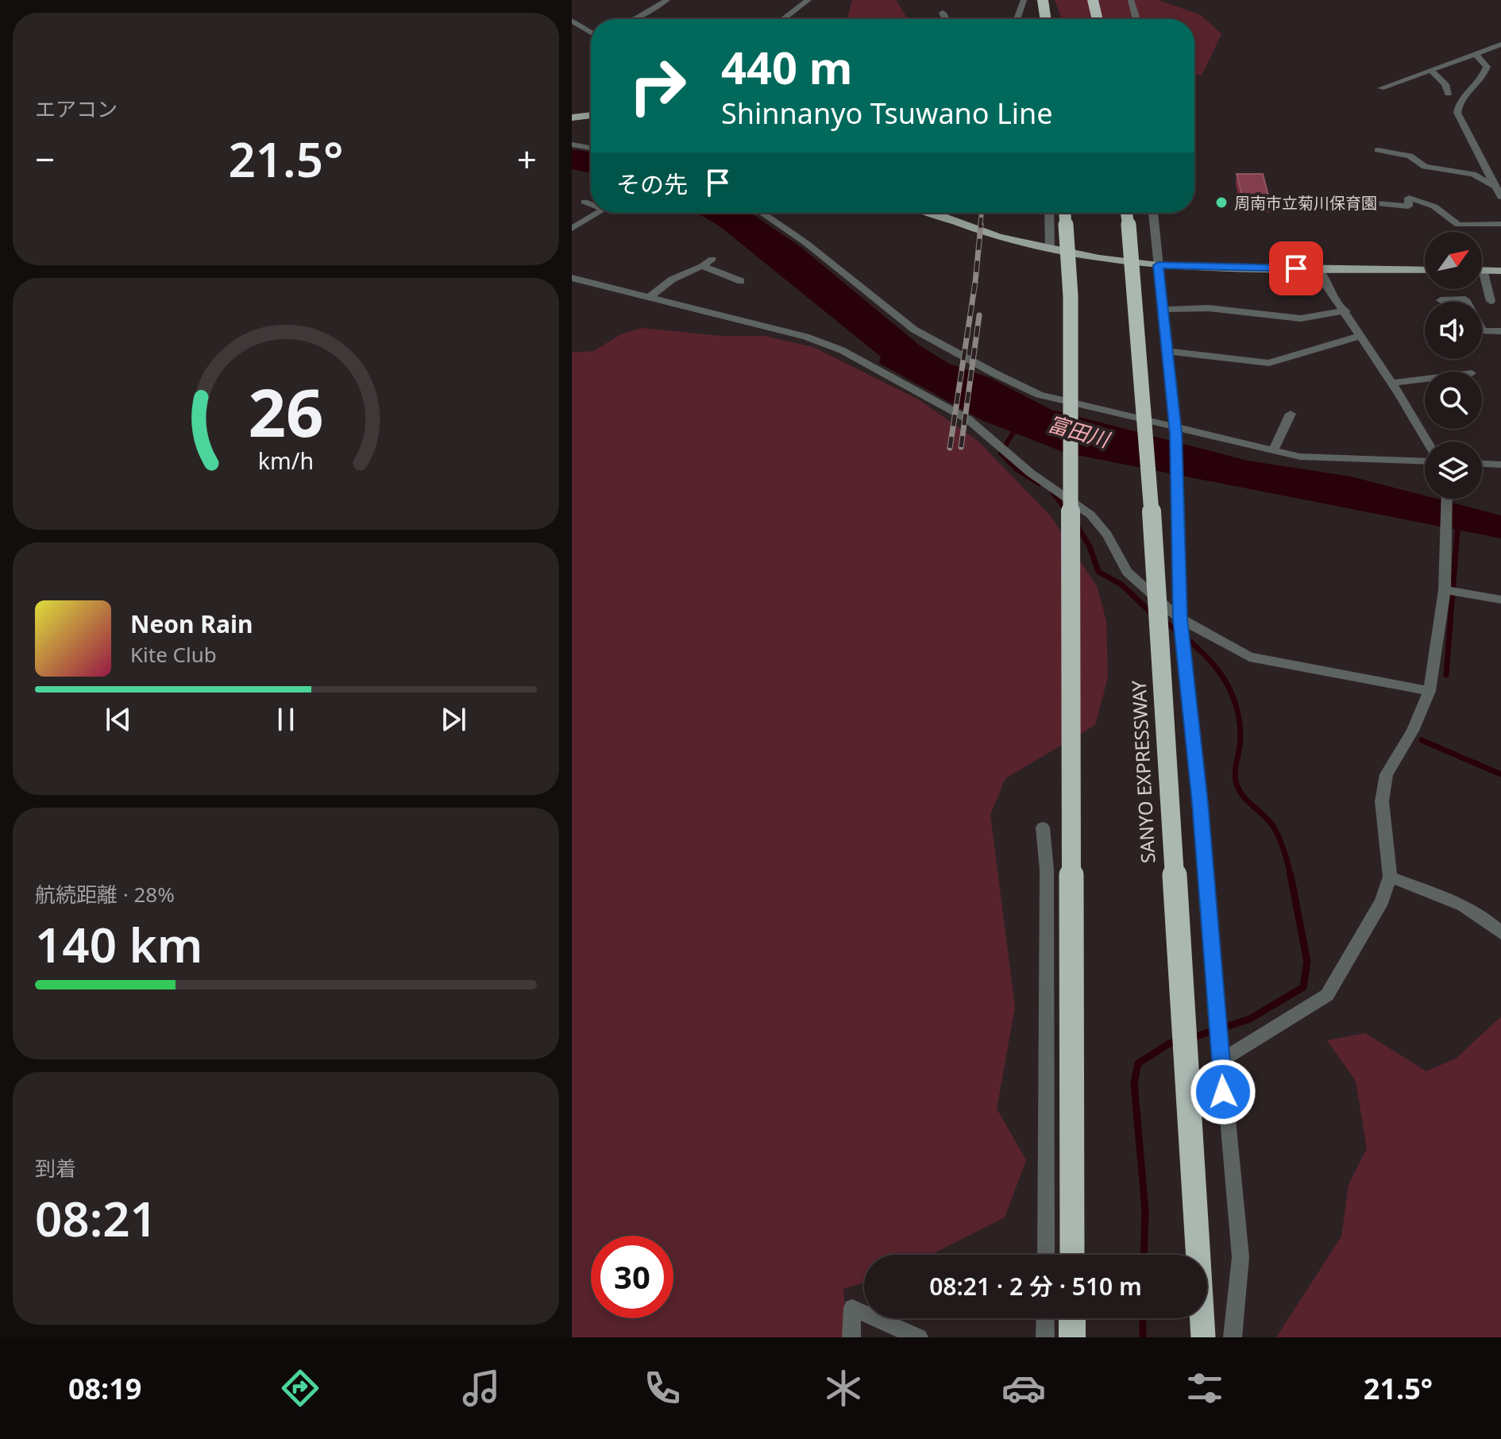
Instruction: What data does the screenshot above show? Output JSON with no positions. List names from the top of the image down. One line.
{"streets":{"highway":["SANYO EXPRESSWAY"]},"water":["富田川"],"places":["周南市立菊川保育園"],"north":"top right","page":{"tile":["エアコン",["航続距離 · 28%","140 km"],["到着","08:21"]],"turn":["440 m","Shinnanyo Tsuwano Line"],"heat":["−","21.5°","+"],"then":"その先","song":["Neon Rain","Kite Club"],"limit":"30","trip":"08:21 · 2 分 · 510 m","tabs":["08:19","21.5°"],"gauge":["26","km/h"]}}
